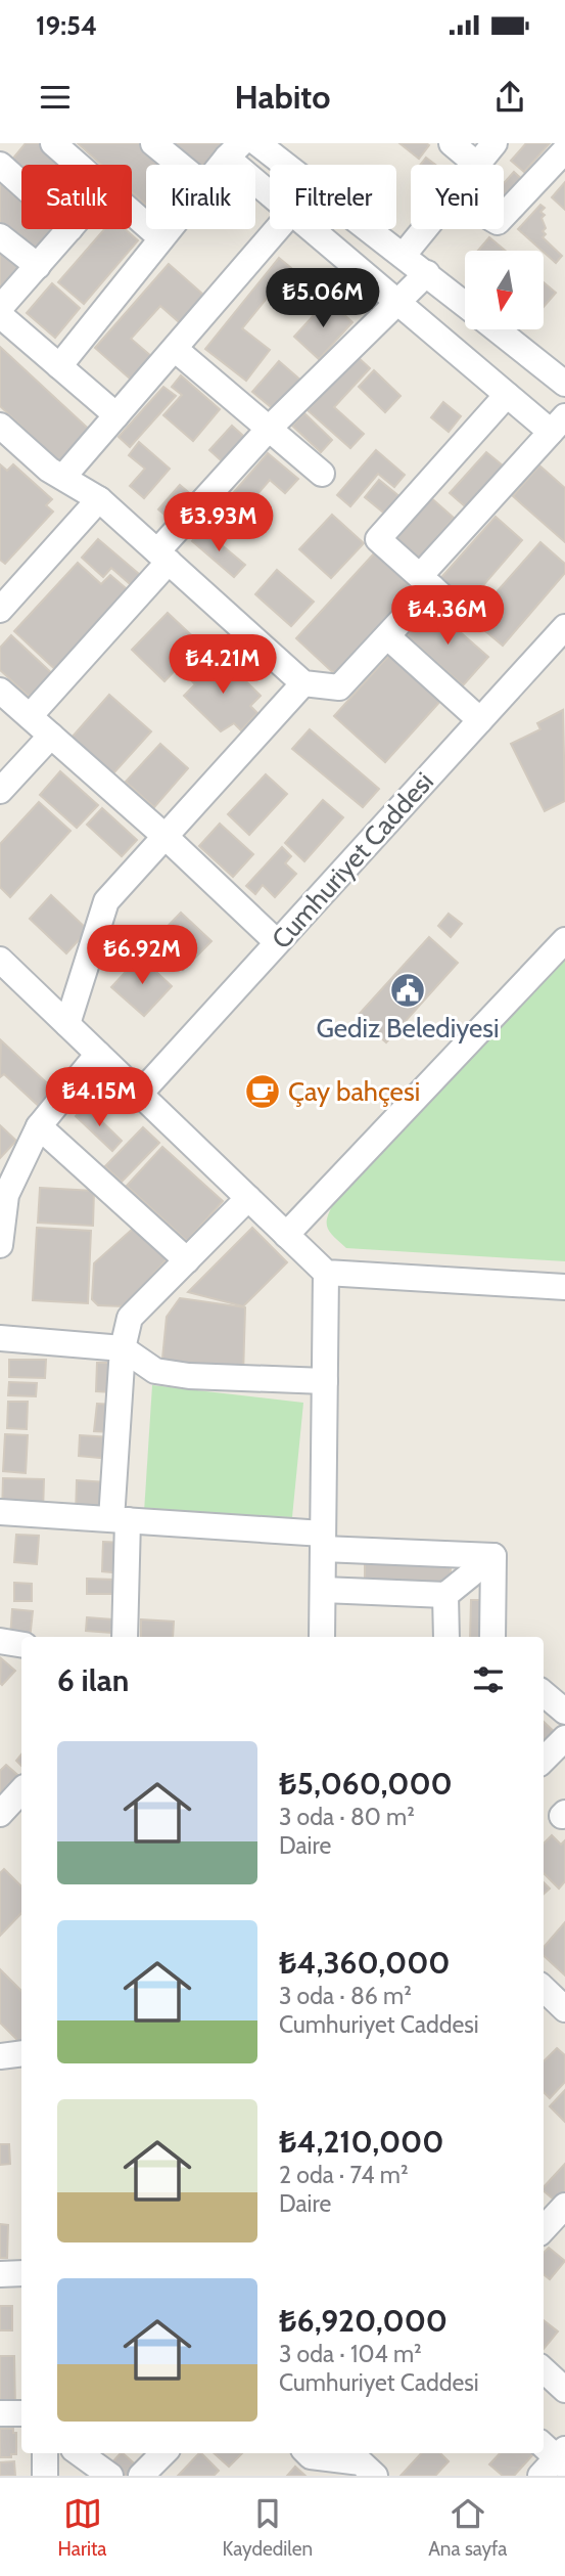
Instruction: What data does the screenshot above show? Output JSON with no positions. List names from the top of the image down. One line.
{"streets":{"street":["Cumhuriyet Caddesi"]},"places":{"public building":["Gediz Belediyesi"],"cafe":["Çay bahçesi"]},"north":"bottom","page":{"status":"19:54","header":"Habito","chip":["Satılık","Kiralık","Filtreler","Yeni"],"price":["₺5.06M","₺3.93M","₺4.36M","₺4.21M","₺6.92M","₺4.15M"],"heading":"6 ilan","list":[{"name":"₺5,060,000","note":"3 oda · 80 m² · Daire"},{"name":"₺4,360,000","note":"3 oda · 86 m² · Cumhuriyet Caddesi"},{"name":"₺4,210,000","note":"2 oda · 74 m² · Daire"},{"name":"₺6,920,000","note":"3 oda · 104 m² · Cumhuriyet Caddesi"}],"tabs":["Harita","Kaydedilen","Ana sayfa"]}}
